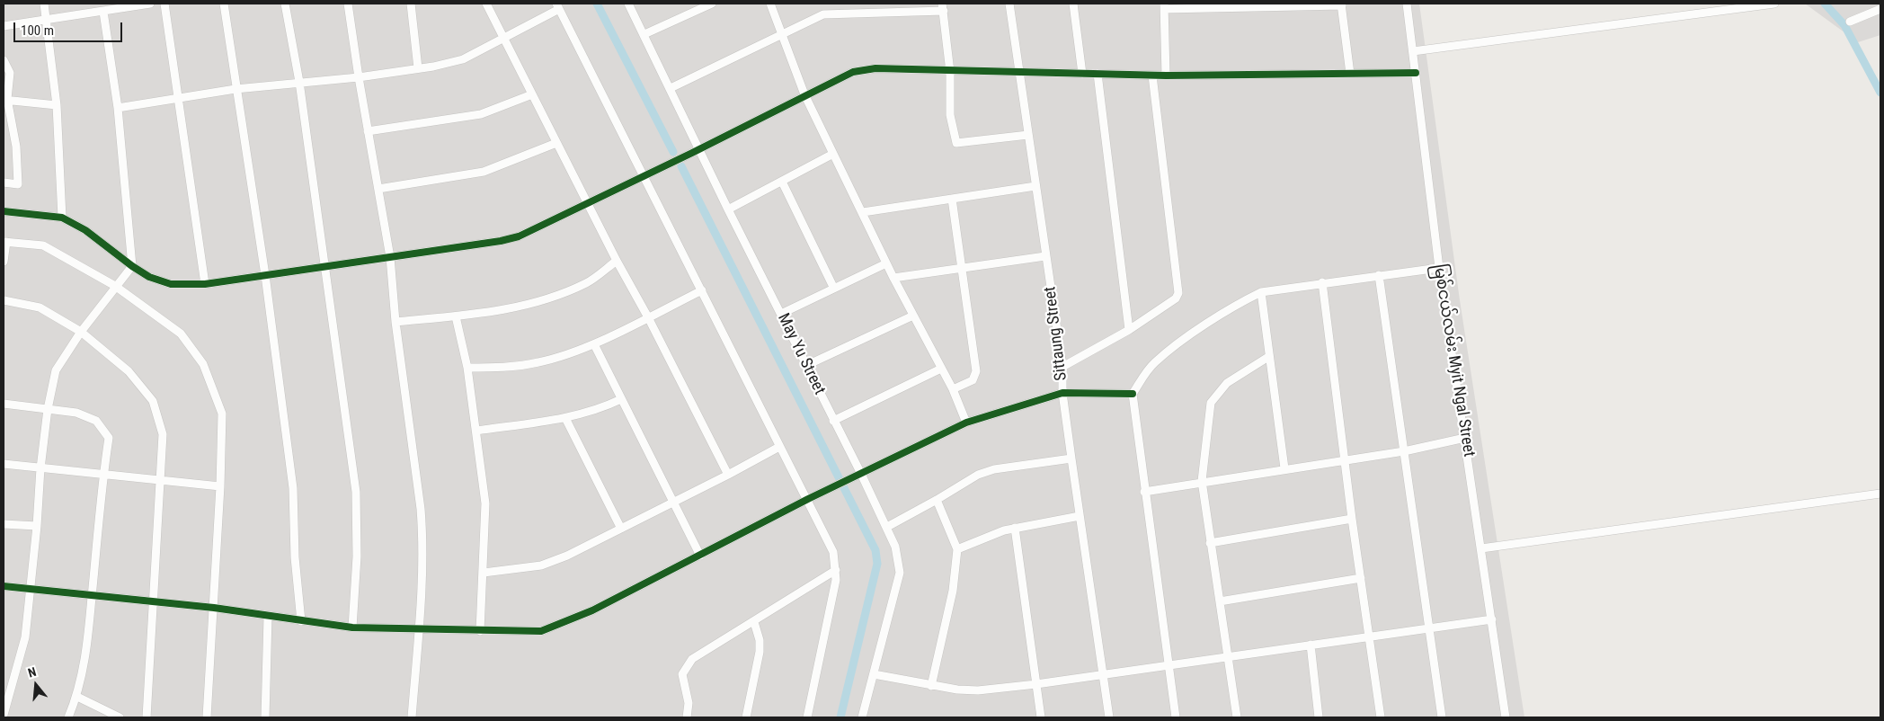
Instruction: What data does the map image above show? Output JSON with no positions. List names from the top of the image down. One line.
{"streets":{"street":["Sittaung Street","May Yu Street","မြစ်ငယ်လမ်း Myit Ngal Street"]},"scale_bar":"100 m","north":"top"}
